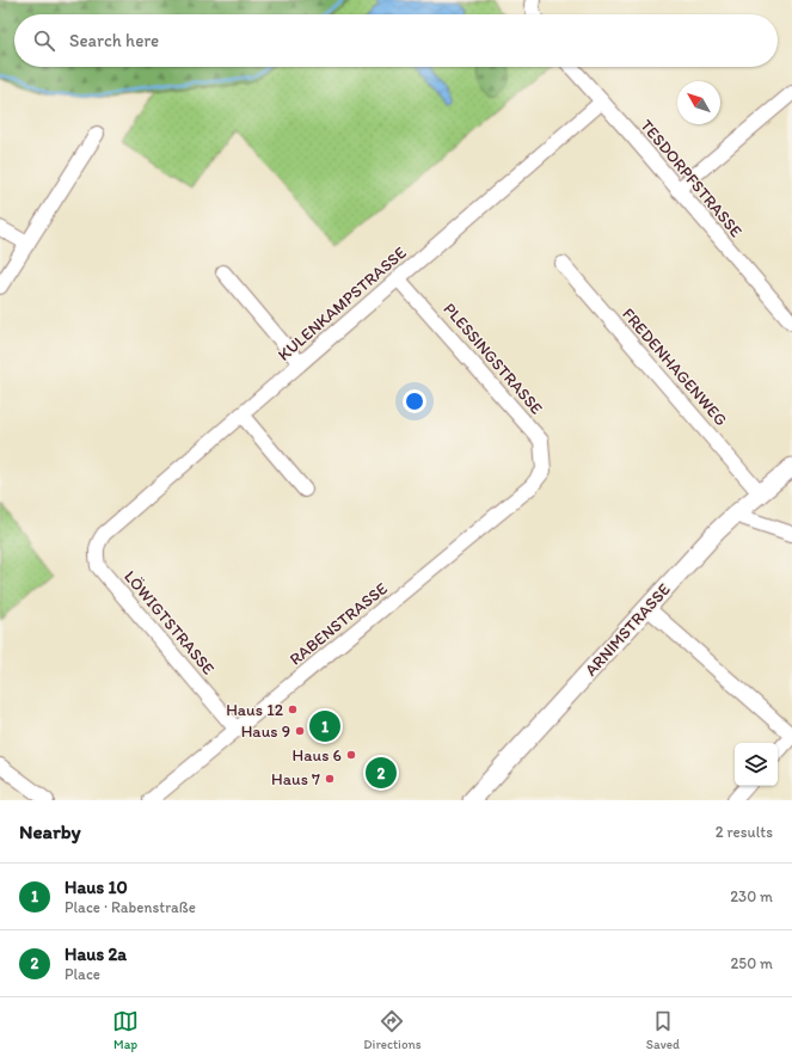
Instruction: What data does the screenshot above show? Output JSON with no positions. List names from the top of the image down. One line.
{"streets":{"main road":["ARNIMSTRASSE"],"street":["TESDORPFSTRASSE","KULENKAMPSTRASSE","PLESSINGSTRASSE","FREDENHAGENWEG","LÖWIGTSTRASSE","RABENSTRASSE"]},"crossings":[["TESDORPFSTRASSE","KULENKAMPSTRASSE"],["KULENKAMPSTRASSE","PLESSINGSTRASSE"],["KULENKAMPSTRASSE","LÖWIGTSTRASSE"],["PLESSINGSTRASSE","RABENSTRASSE"],["FREDENHAGENWEG","ARNIMSTRASSE"],["LÖWIGTSTRASSE","RABENSTRASSE"]],"places":["Haus 12","Haus 9","Haus 6","Haus 7"],"north":"top left","page":{"search":"Search here","pins":["1","2"],"heading":["Nearby","2 results"],"list":[{"mark":"1","name":"Haus 10","note":"Place · Rabenstraße","value":"230 m"},{"mark":"2","name":"Haus 2a","note":"Place","value":"250 m"}],"nav":["Map","Directions","Saved"]}}
